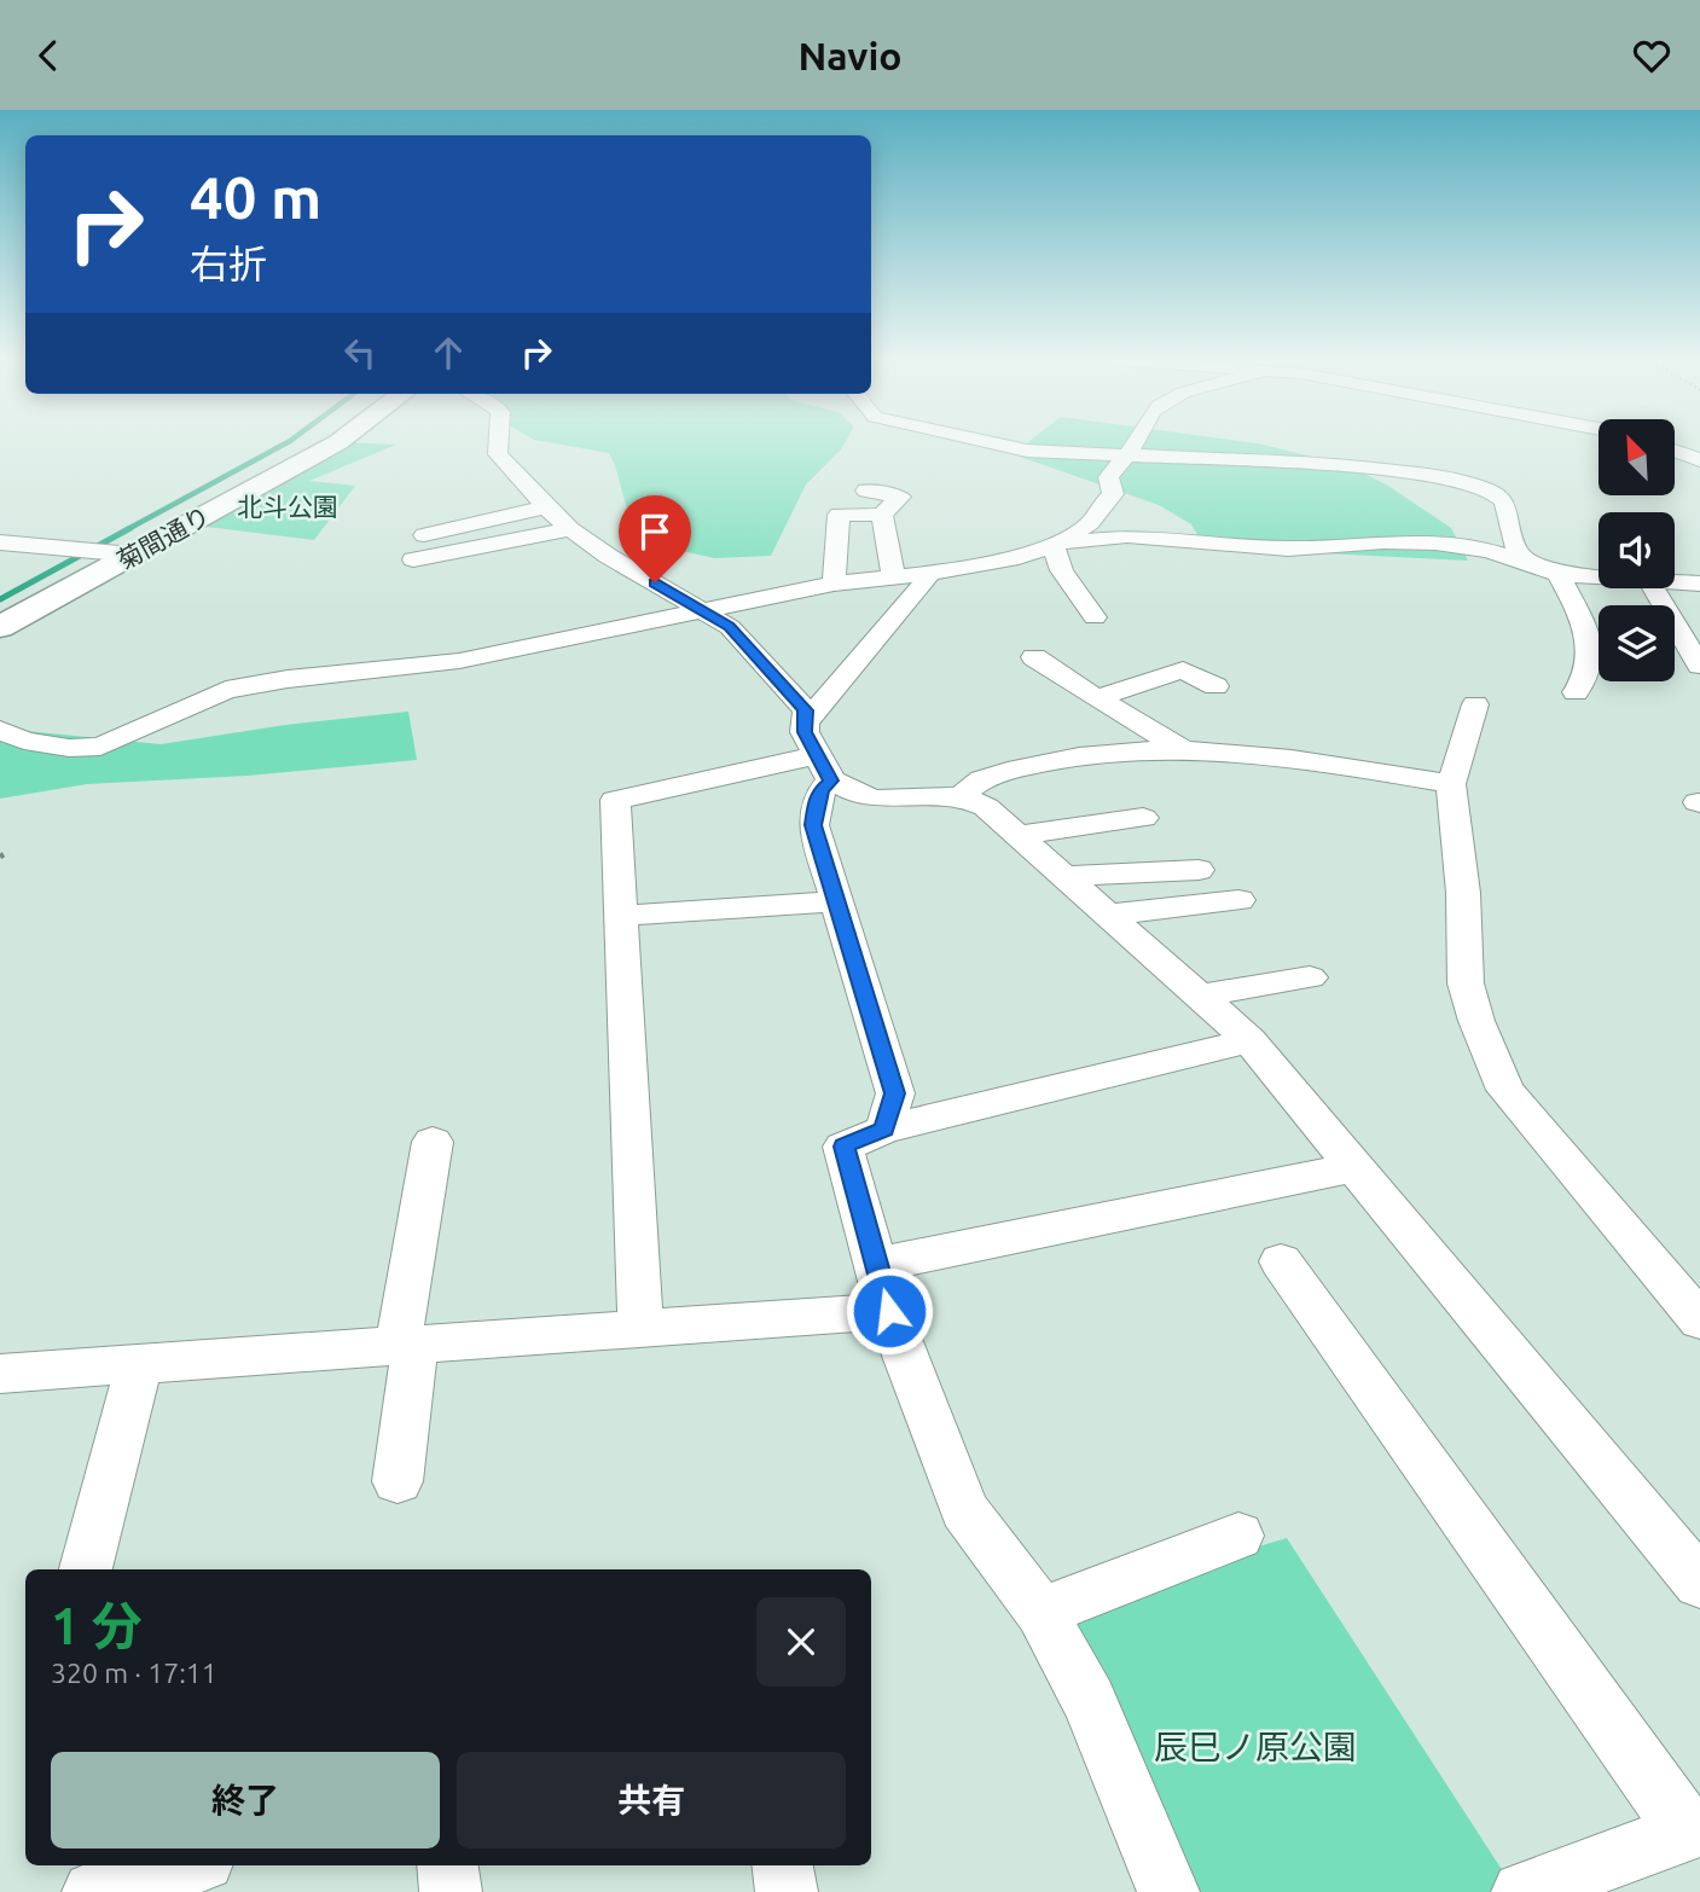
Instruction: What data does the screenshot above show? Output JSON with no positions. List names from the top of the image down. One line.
{"streets":{"street":["菊間通り"]},"parks":["北斗公園","辰巳ノ原公園"],"north":"top left","page":{"header":"Navio","turn":["40 m","右折"],"heading":["1 分","320 m · 17:11"],"buttons":["終了","共有"]}}
